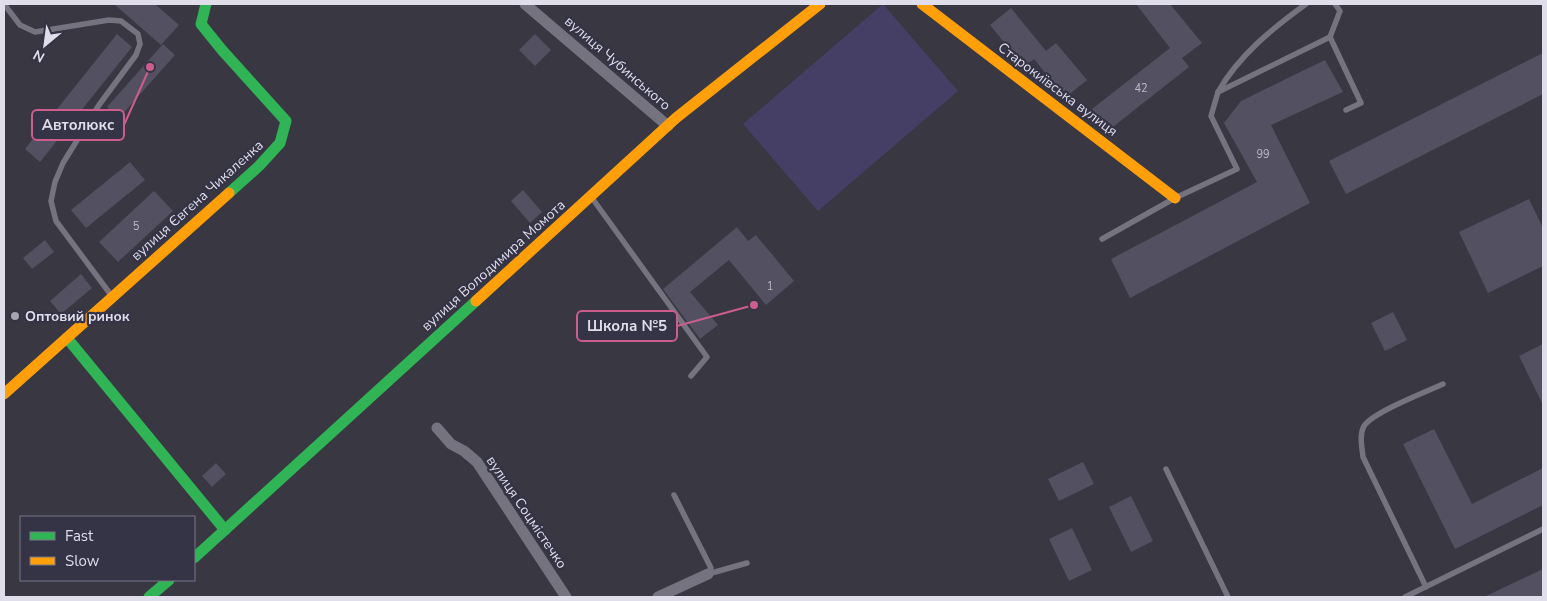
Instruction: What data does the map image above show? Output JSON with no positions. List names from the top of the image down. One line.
{"streets":{"street":["вулиця Чубинського","Старокиївська вулиця","вулиця Євгена Чикаленка","вулиця Володимира Момота","вулиця Соцмістечко"]},"crossings":[["вулиця Чубинського","вулиця Володимира Момота"]],"places":["Автолюкс","Школа №5","Оптовий ринок"],"house_numbers":["42","99","5","1"],"legend":["Fast","Slow"],"north":"bottom left"}
